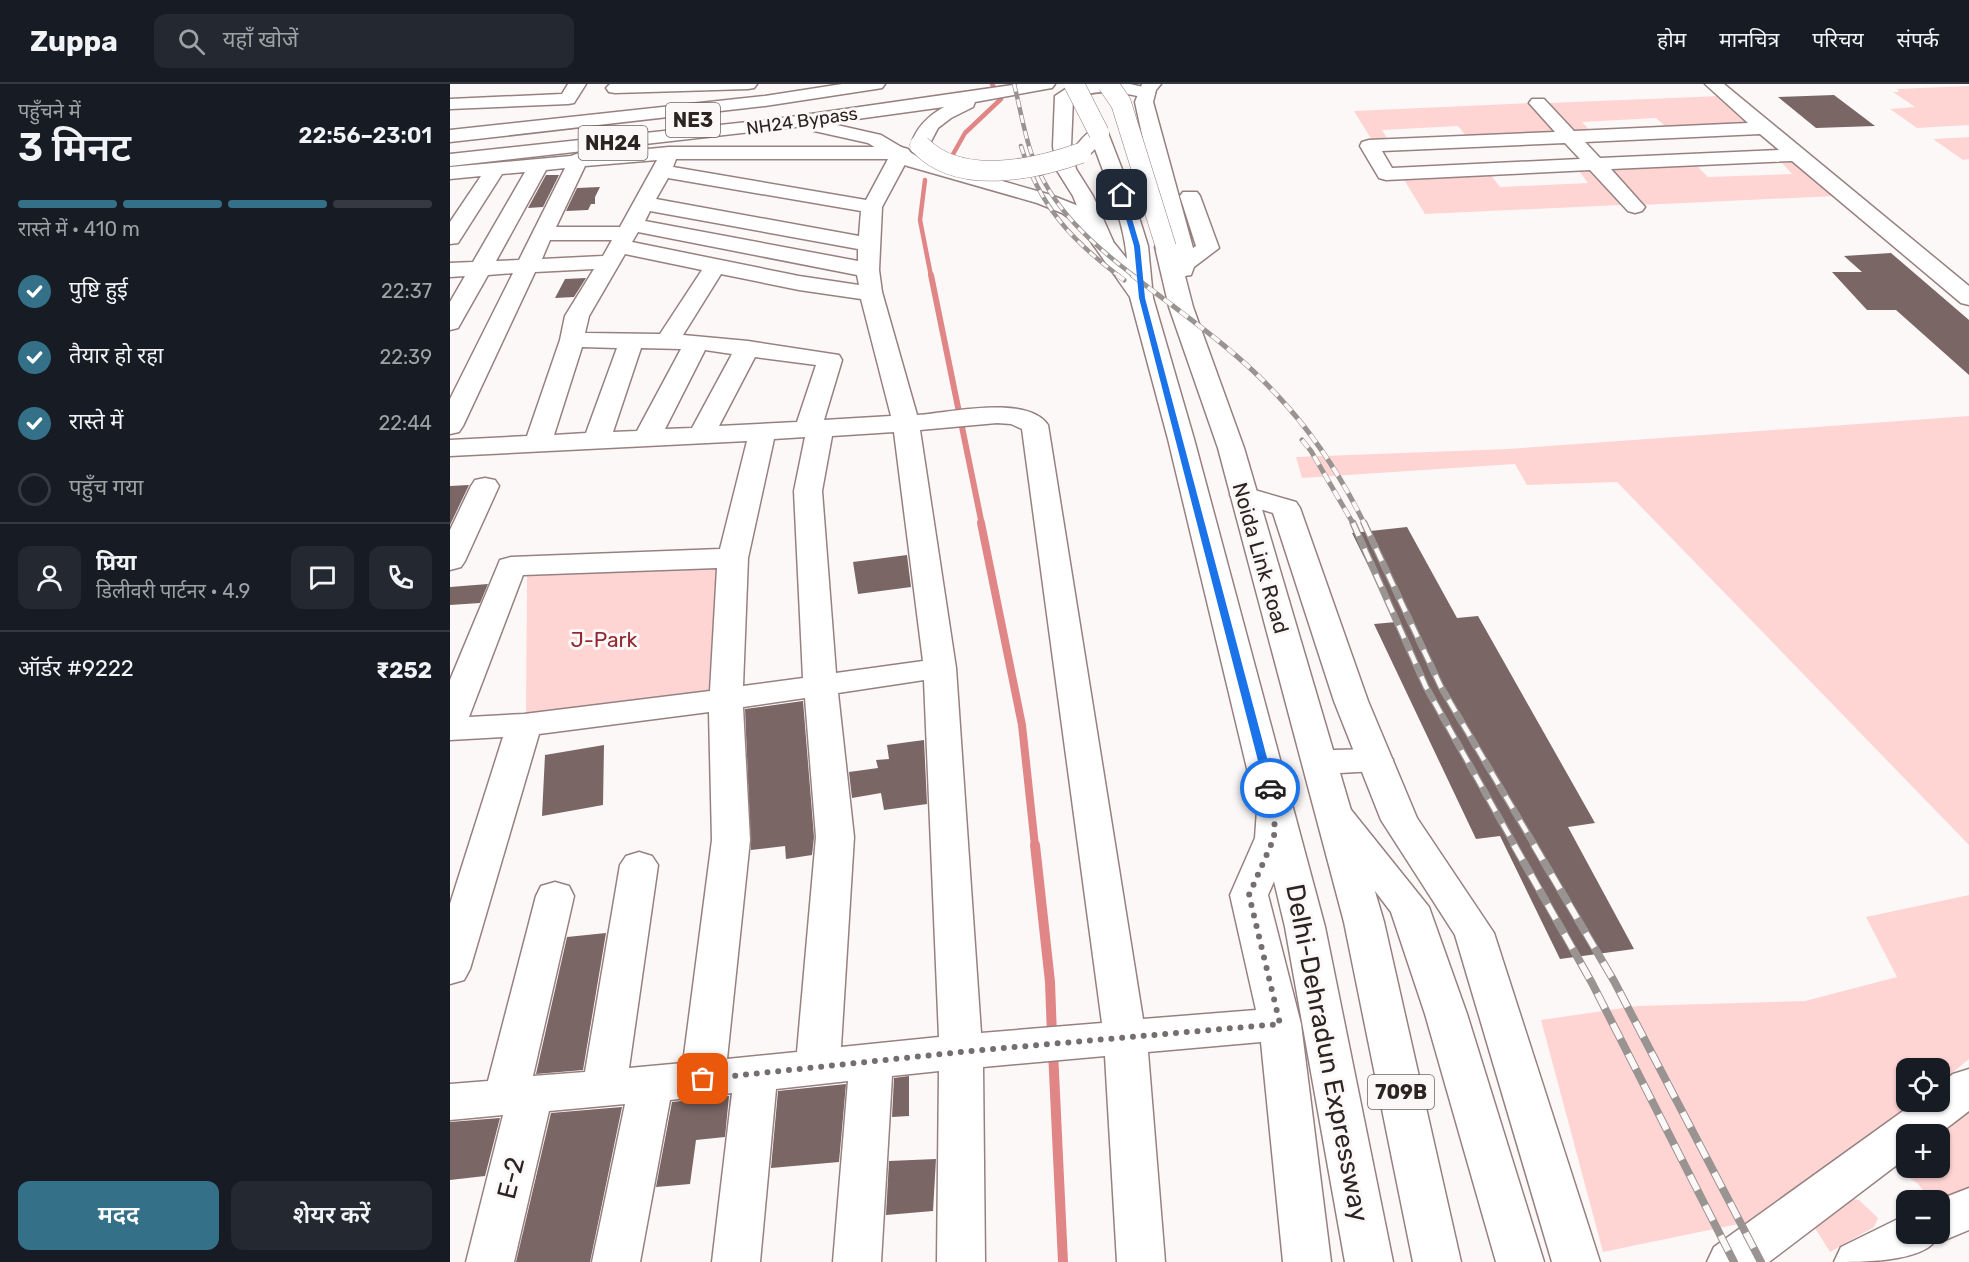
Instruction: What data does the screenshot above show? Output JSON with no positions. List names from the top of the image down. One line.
{"streets":{"main road":["NE3","NH24 Bypass","NH24","Noida Link Road","Delhi-Dehradun Expressway","709B","E-2"]},"crossings":[["Noida Link Road","709B"]],"parks":["J-Park"],"page":{"header":"Zuppa","search":"यहाँ खोजें","nav":["होम","मानचित्र","परिचय","संपर्क"],"heading":["3 मिनट","पहुँचने में","22:56–23:01"],"panel":["प्रिया","डिलीवरी पार्टनर · 4.9","ऑर्डर #9222","₹252"],"bar":"रास्ते में · 410 m","list":[["पुष्टि हुई","22:37"],["तैयार हो रहा","22:39"],["रास्ते में","22:44"],"पहुँच गया"],"map_buttons":["+","−"],"buttons":["मदद","शेयर करें"]}}
